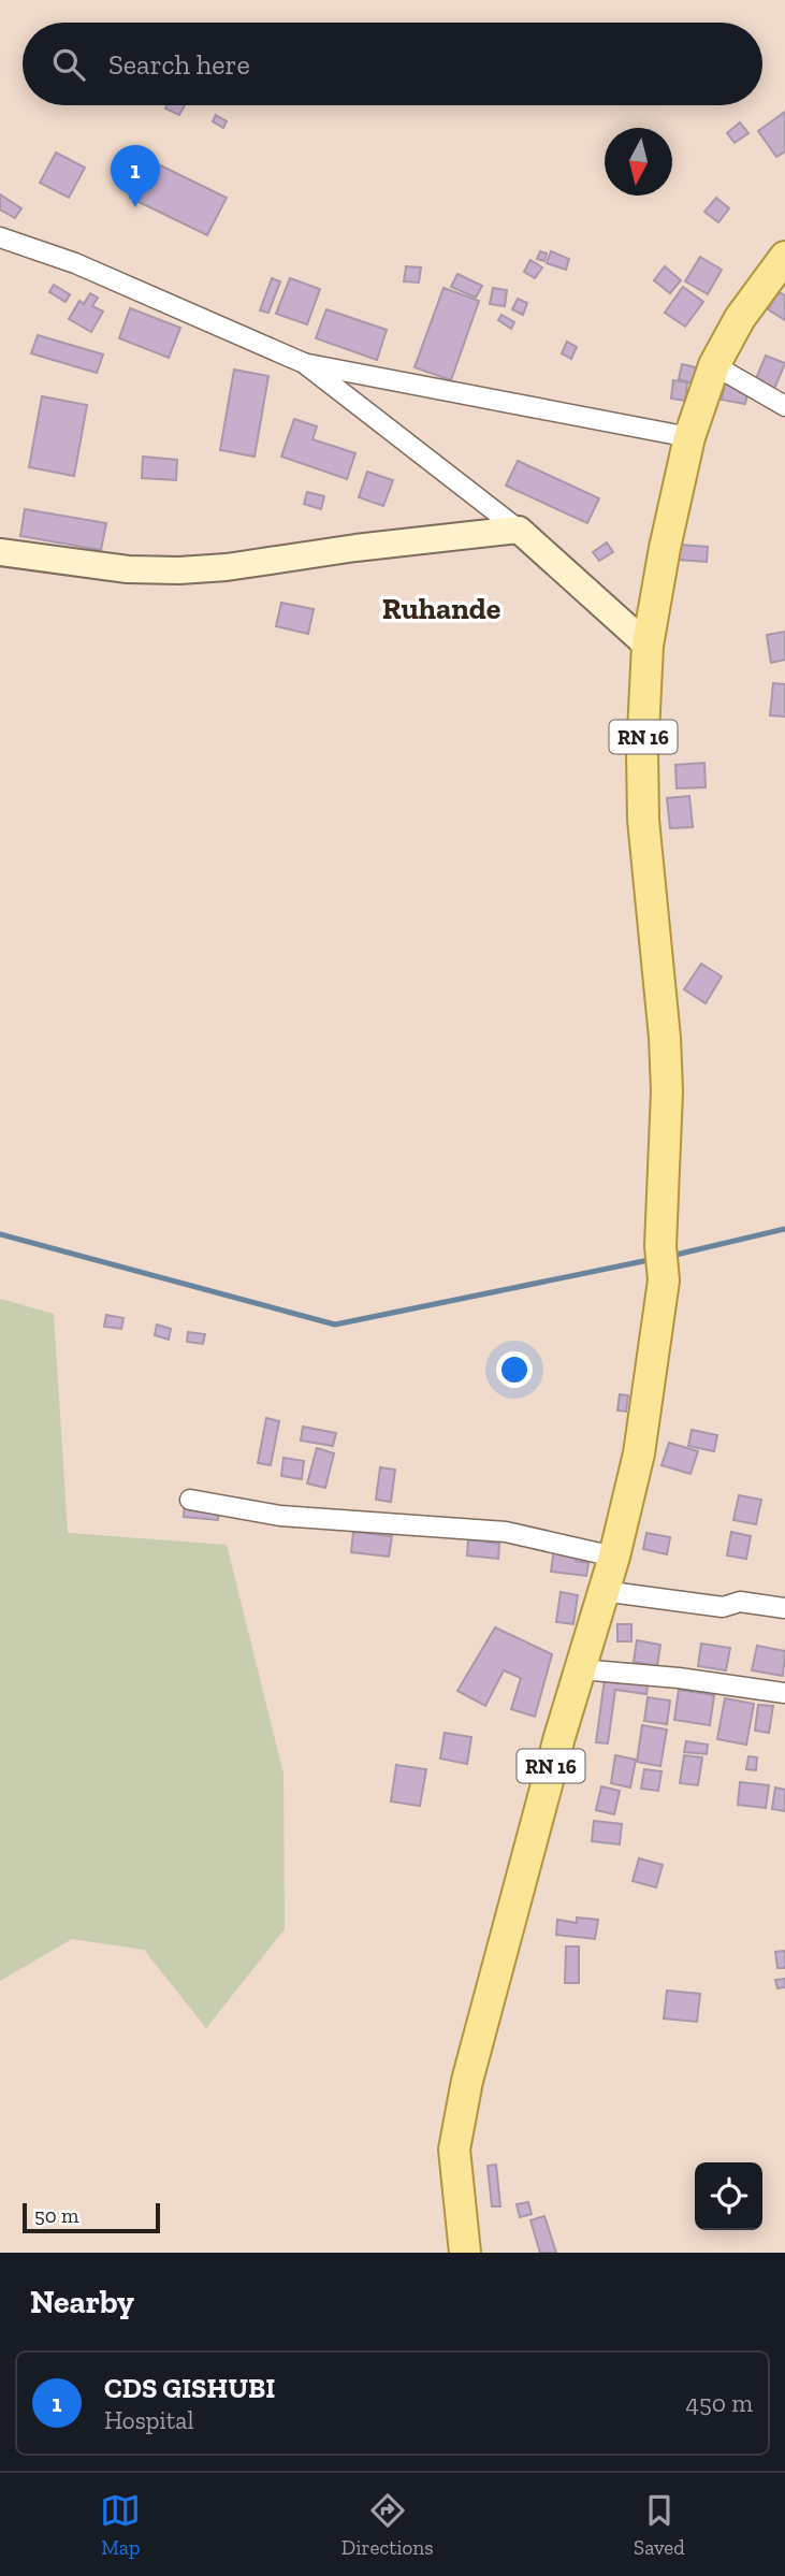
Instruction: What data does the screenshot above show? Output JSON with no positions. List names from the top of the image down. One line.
{"streets":{"main road":["RN 16"]},"districts":["Ruhande"],"scale_bar":"50 m","north":"bottom","page":{"search":"Search here","pins":"1","scale":"50 m","heading":"Nearby","list":[{"mark":"1","name":"CDS GISHUBI","note":"Hospital","value":"450 m"}],"nav":["Map","Directions","Saved"]}}
